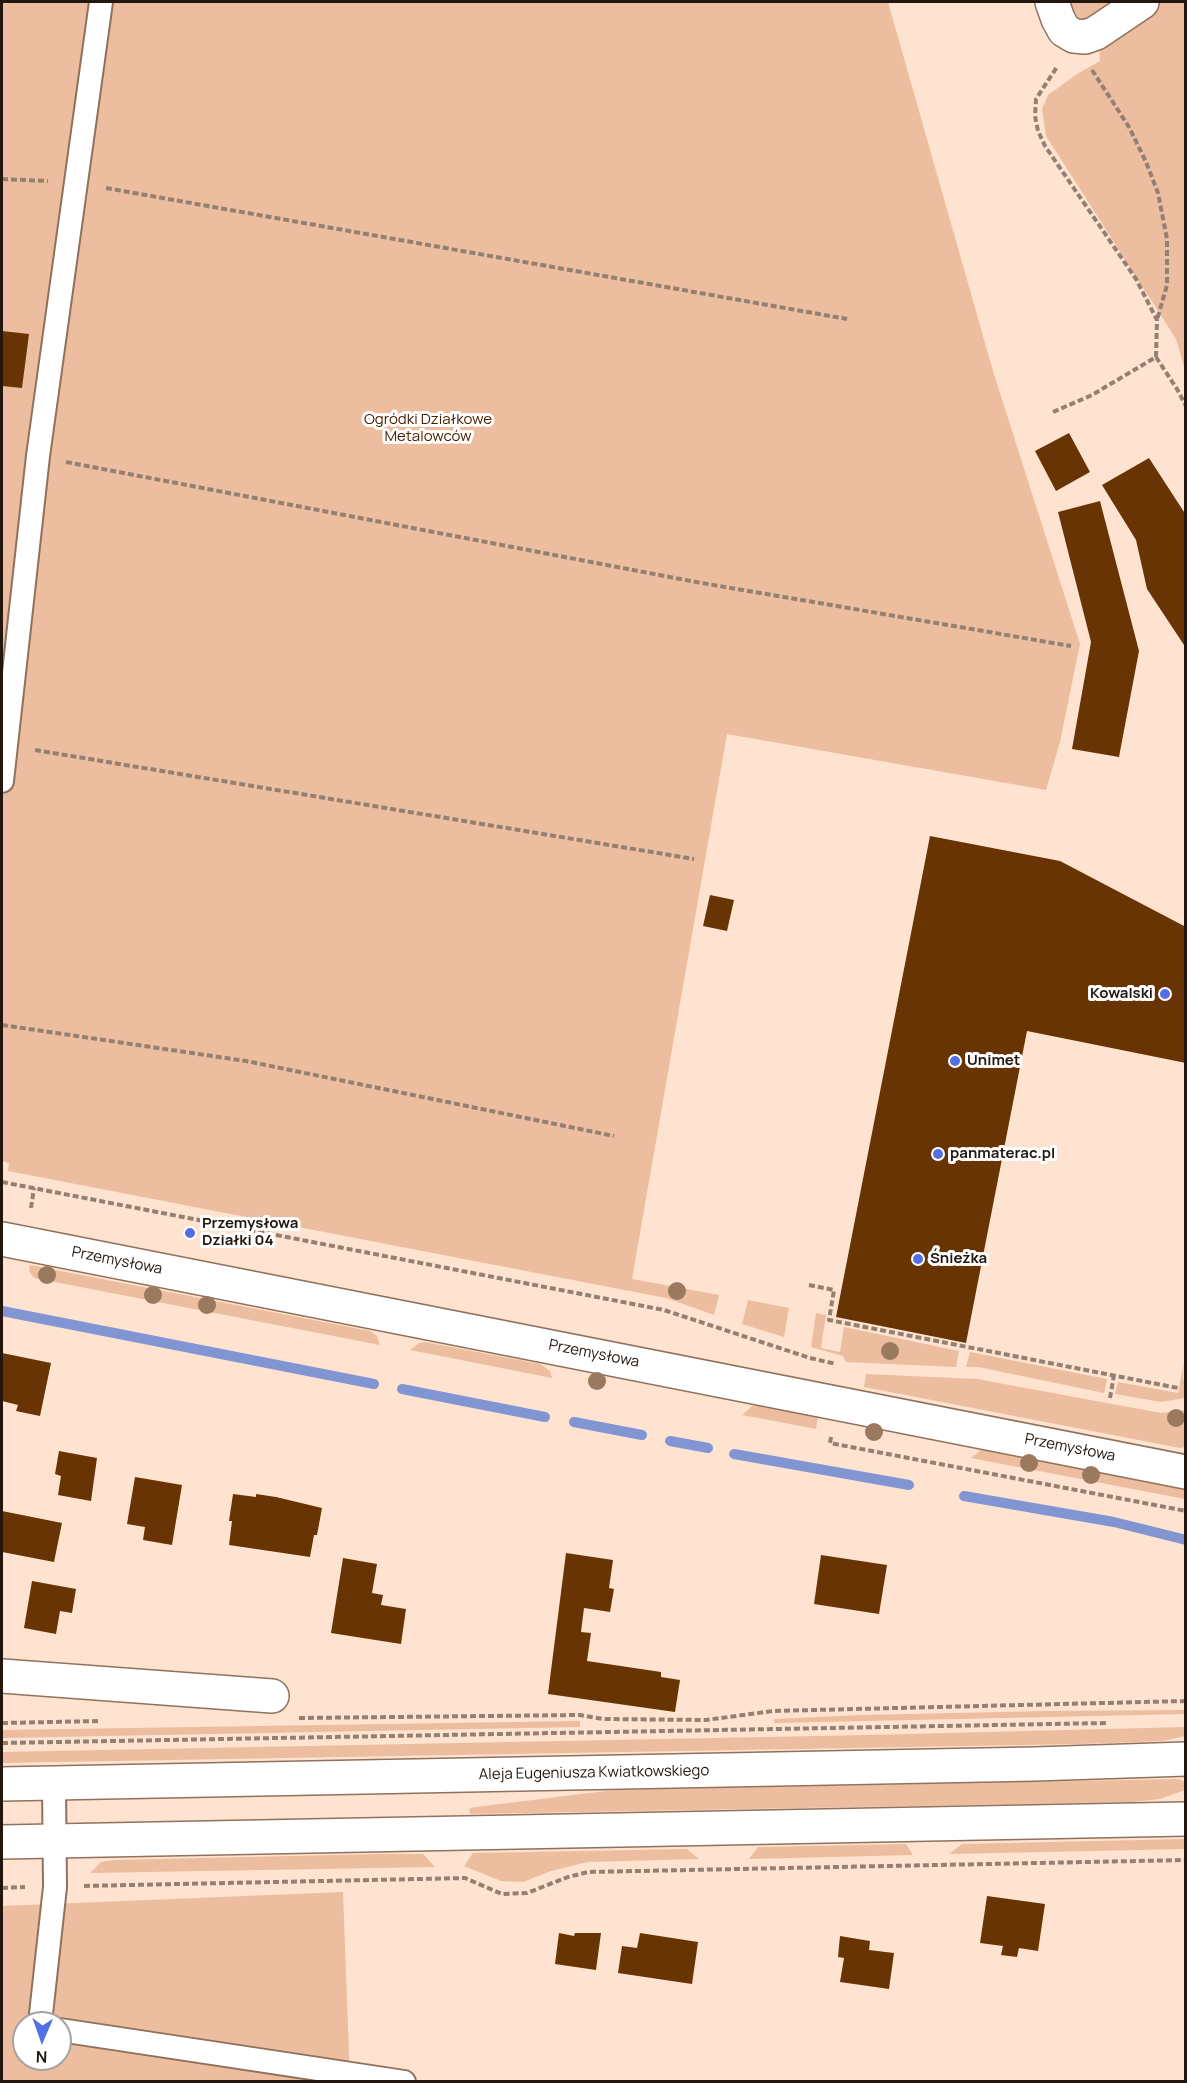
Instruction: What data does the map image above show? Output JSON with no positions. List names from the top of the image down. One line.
{"streets":{"street":["Przemysłowa","Aleja Eugeniusza Kwiatkowskiego"]},"parks":["Ogródki Działkowe Metalowców"],"places":["Kowalski","Unimet","panmaterac.pl","Przemysłowa Działki 04","Śnieżka"],"north":"bottom"}
